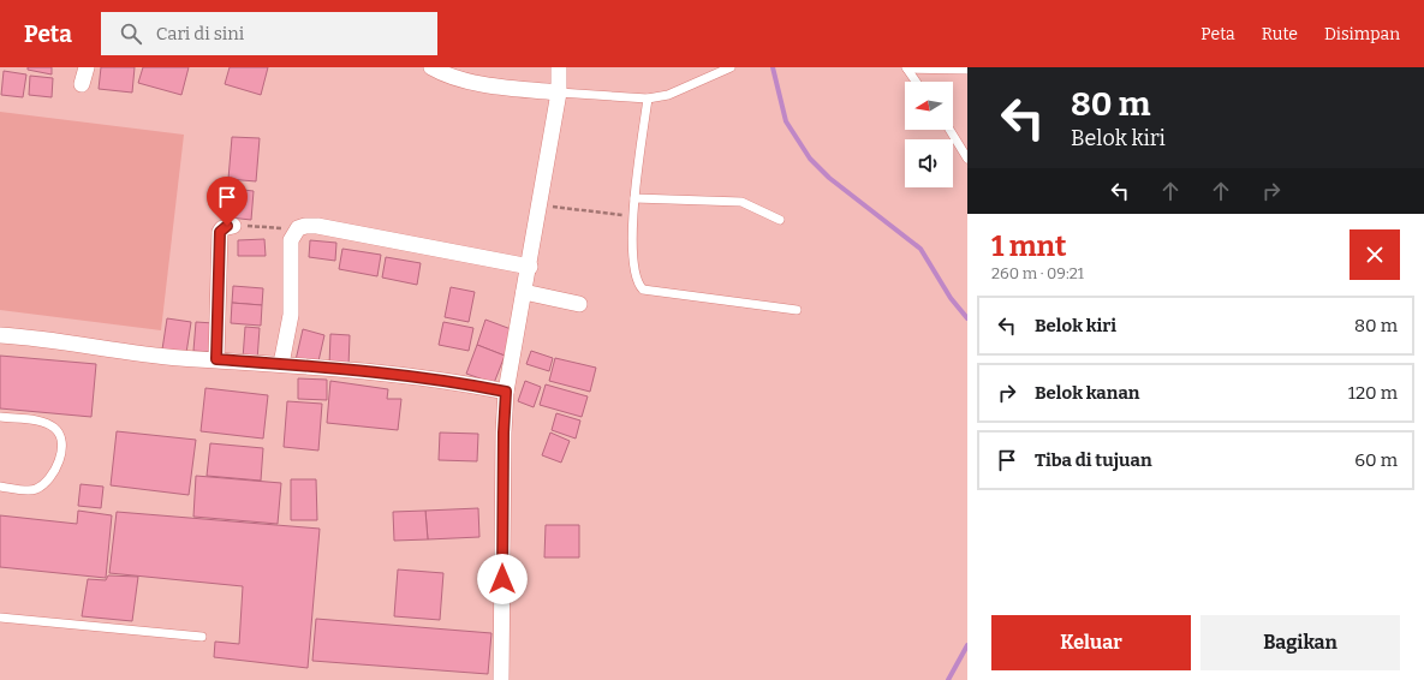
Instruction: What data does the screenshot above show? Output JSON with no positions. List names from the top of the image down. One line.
{"north":"left","page":{"header":"Peta","search":"Cari di sini","nav":["Peta","Rute","Disimpan"],"turn":["80 m","Belok kiri"],"heading":["1 mnt","260 m · 09:21"],"list":[{"name":"Belok kiri","value":"80 m"},{"name":"Belok kanan","value":"120 m"},{"name":"Tiba di tujuan","value":"60 m"}],"buttons":["Keluar","Bagikan"]}}
